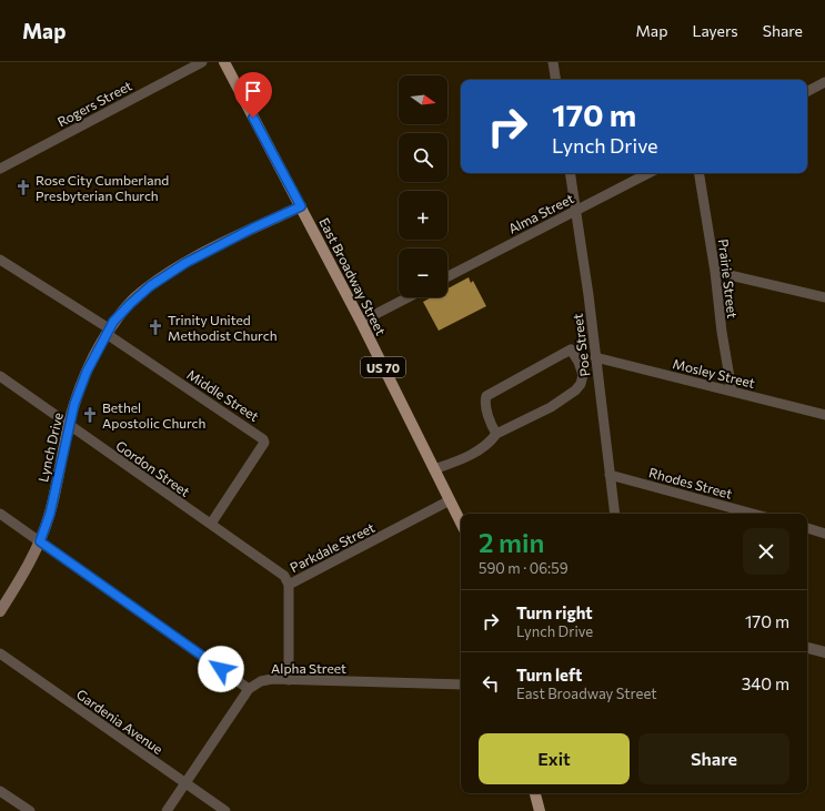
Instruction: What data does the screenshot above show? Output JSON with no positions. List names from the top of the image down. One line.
{"streets":{"main road":["East Broadway Street","US 70","Lynch Drive"],"street":["Rogers Street","Alma Street","Prairie Street","Poe Street","Mosley Street","Middle Street","Gordon Street","Rhodes Street","Parkdale Street","Alpha Street","Gardenia Avenue"]},"crossings":[["Alma Street","Poe Street"],["East Broadway Street","Lynch Drive"],["East Broadway Street","Parkdale Street"],["Prairie Street","Mosley Street"],["Poe Street","Mosley Street"],["Poe Street","Rhodes Street"],["Middle Street","Lynch Drive"],["Middle Street","Gordon Street"],["Lynch Drive","Gordon Street"],["Gordon Street","Parkdale Street"],["Parkdale Street","Alpha Street"]],"places":{"church":["Rose City Cumberland Presbyterian Church","Trinity United Methodist Church","Bethel Apostolic Church"]},"north":"right","page":{"header":"Map","nav":["Map","Layers","Share"],"map_buttons":["+","−"],"turn":["170 m","Lynch Drive"],"heading":["2 min","590 m · 06:59"],"list":[{"name":"Turn right","note":"Lynch Drive","value":"170 m"},{"name":"Turn left","note":"East Broadway Street","value":"340 m"}],"buttons":["Exit","Share"]}}
